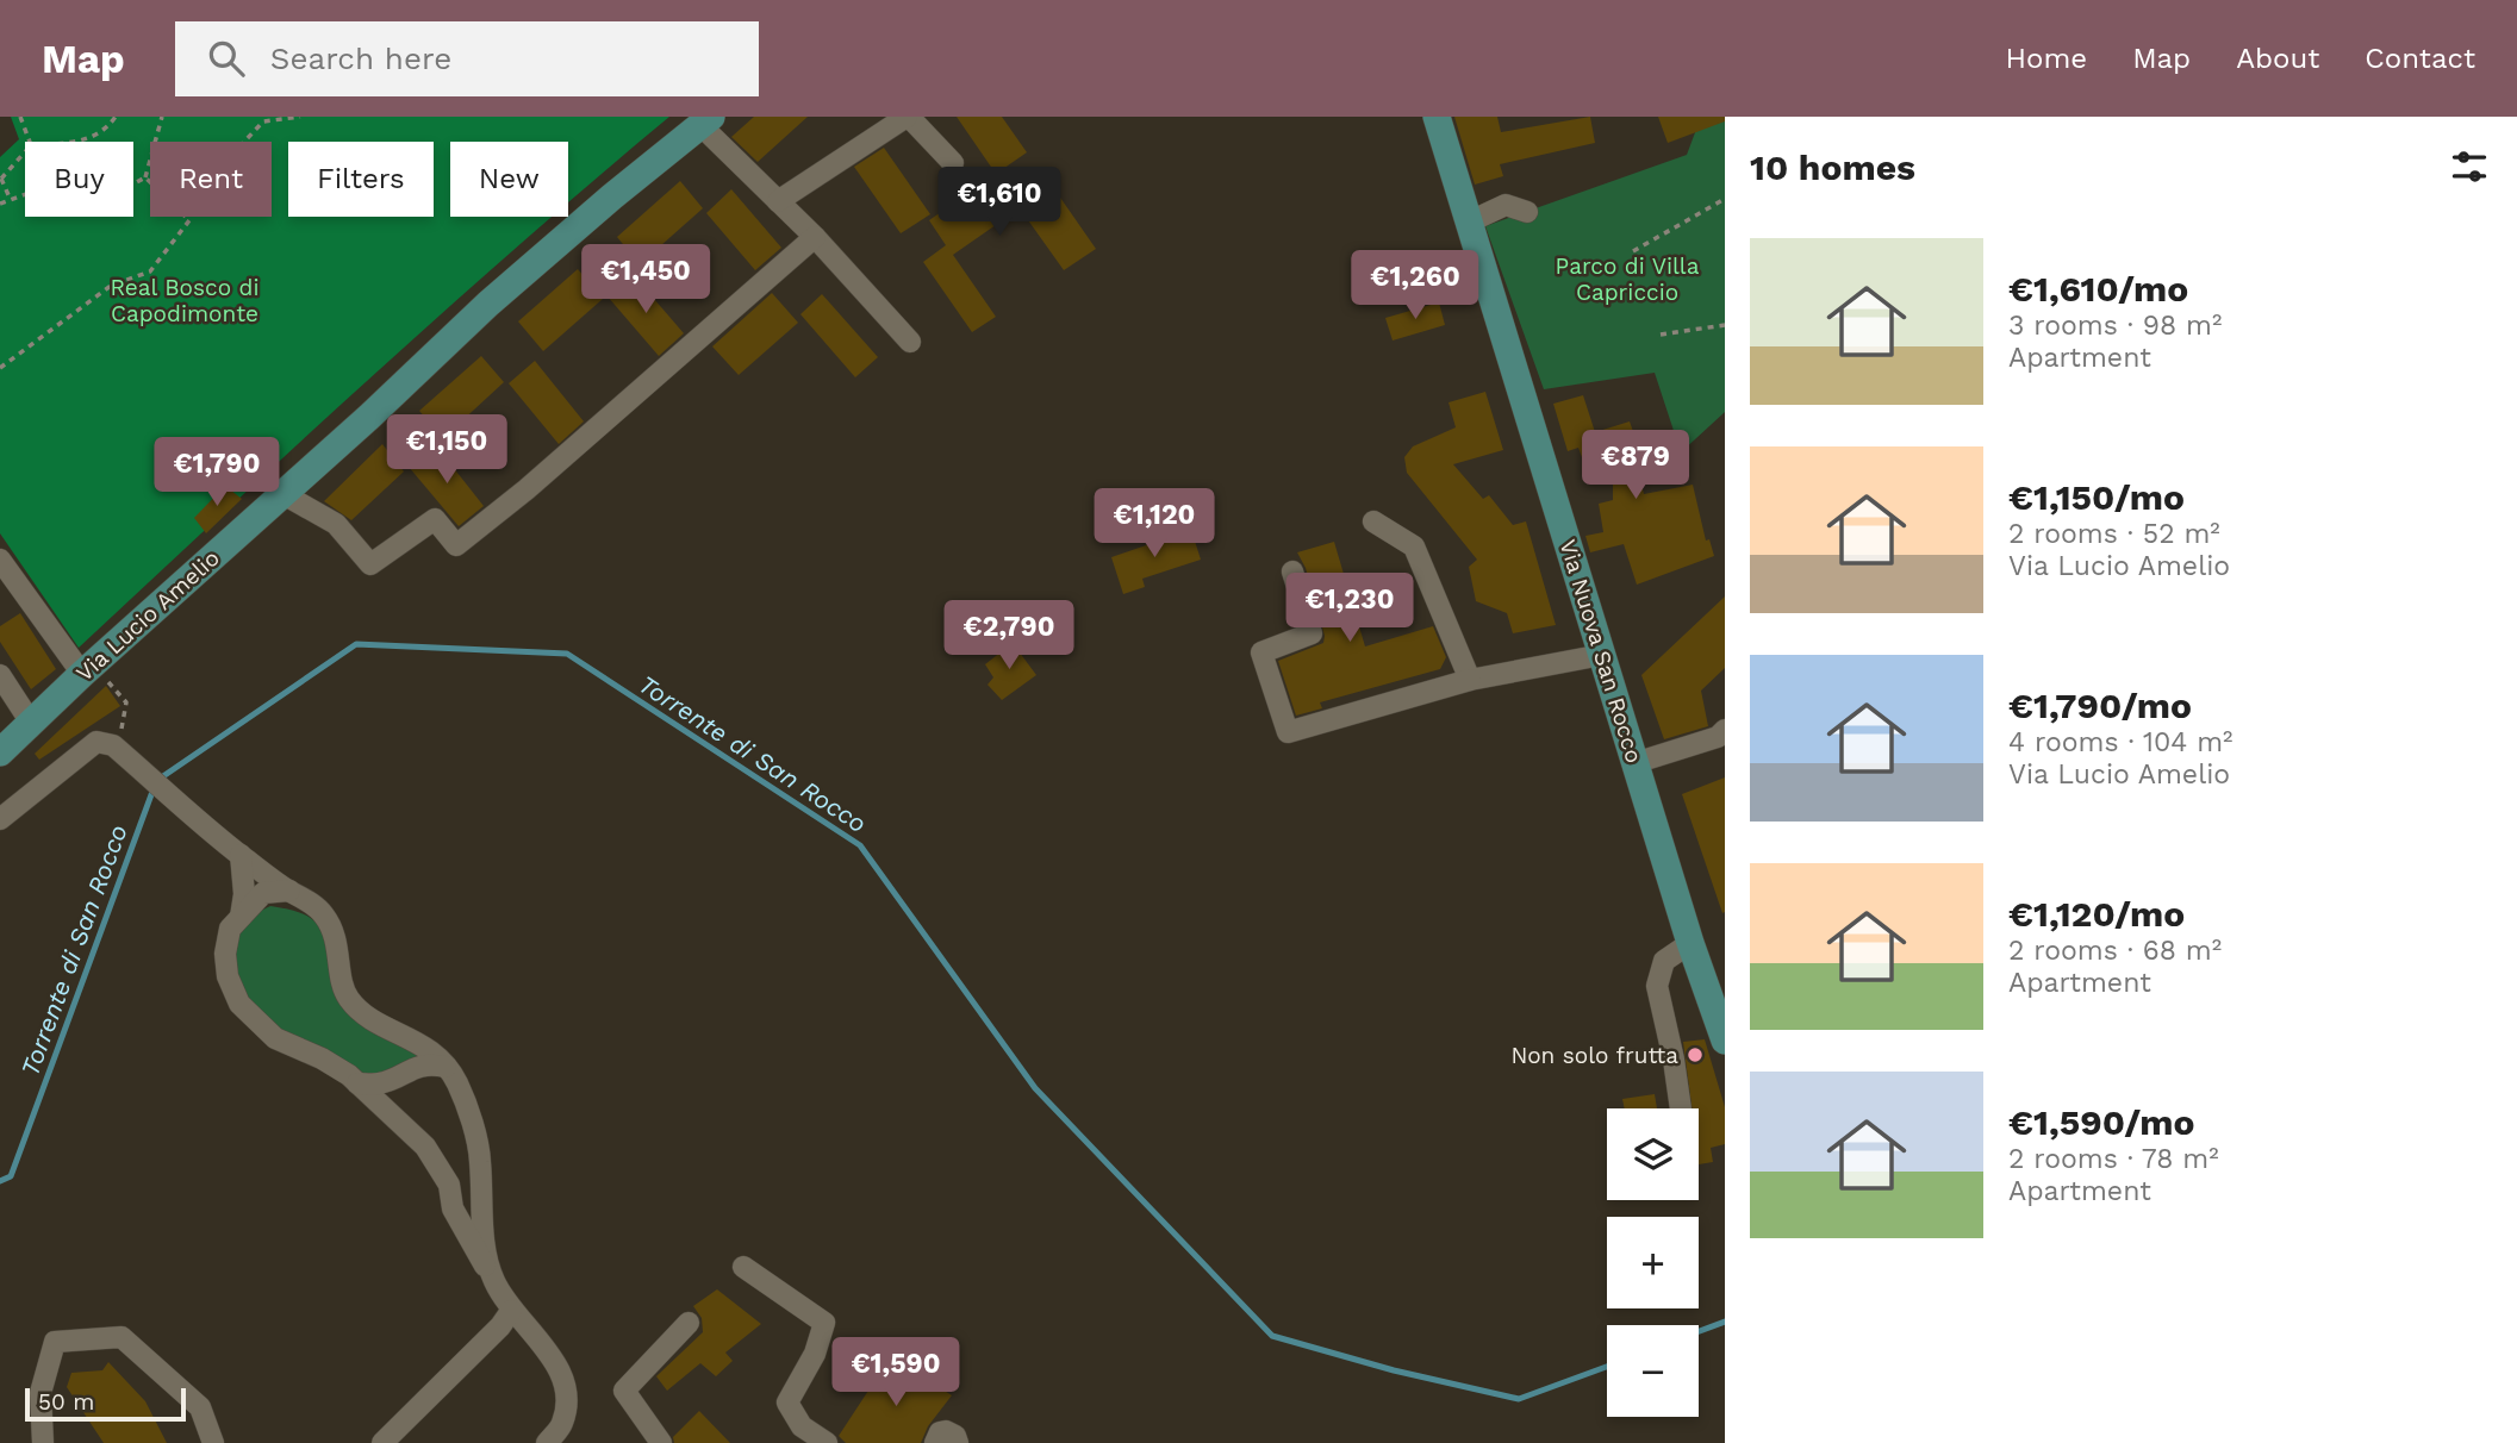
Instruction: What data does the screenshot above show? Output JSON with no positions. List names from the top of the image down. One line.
{"streets":{"main road":["Via Lucio Amelio","Via Nuova San Rocco"]},"water":["Torrente di San Rocco"],"parks":["Parco di Villa Capriccio","Real Bosco di Capodimonte"],"places":["Non solo frutta"],"scale_bar":"50 m","page":{"header":"Map","search":"Search here","nav":["Home","Map","About","Contact"],"heading":"10 homes","chip":["Buy","Rent","Filters","New"],"price":["€1,610","€1,450","€1,260","€1,150","€879","€1,790","€1,120","€1,230","€2,790","€1,590"],"list":[{"name":"€1,610/mo","note":"3 rooms · 98 m² · Apartment"},{"name":"€1,150/mo","note":"2 rooms · 52 m² · Via Lucio Amelio"},{"name":"€1,790/mo","note":"4 rooms · 104 m² · Via Lucio Amelio"},{"name":"€1,120/mo","note":"2 rooms · 68 m² · Apartment"},{"name":"€1,590/mo","note":"2 rooms · 78 m² · Apartment"}],"map_buttons":["+","−"],"scale":"50 m"}}
